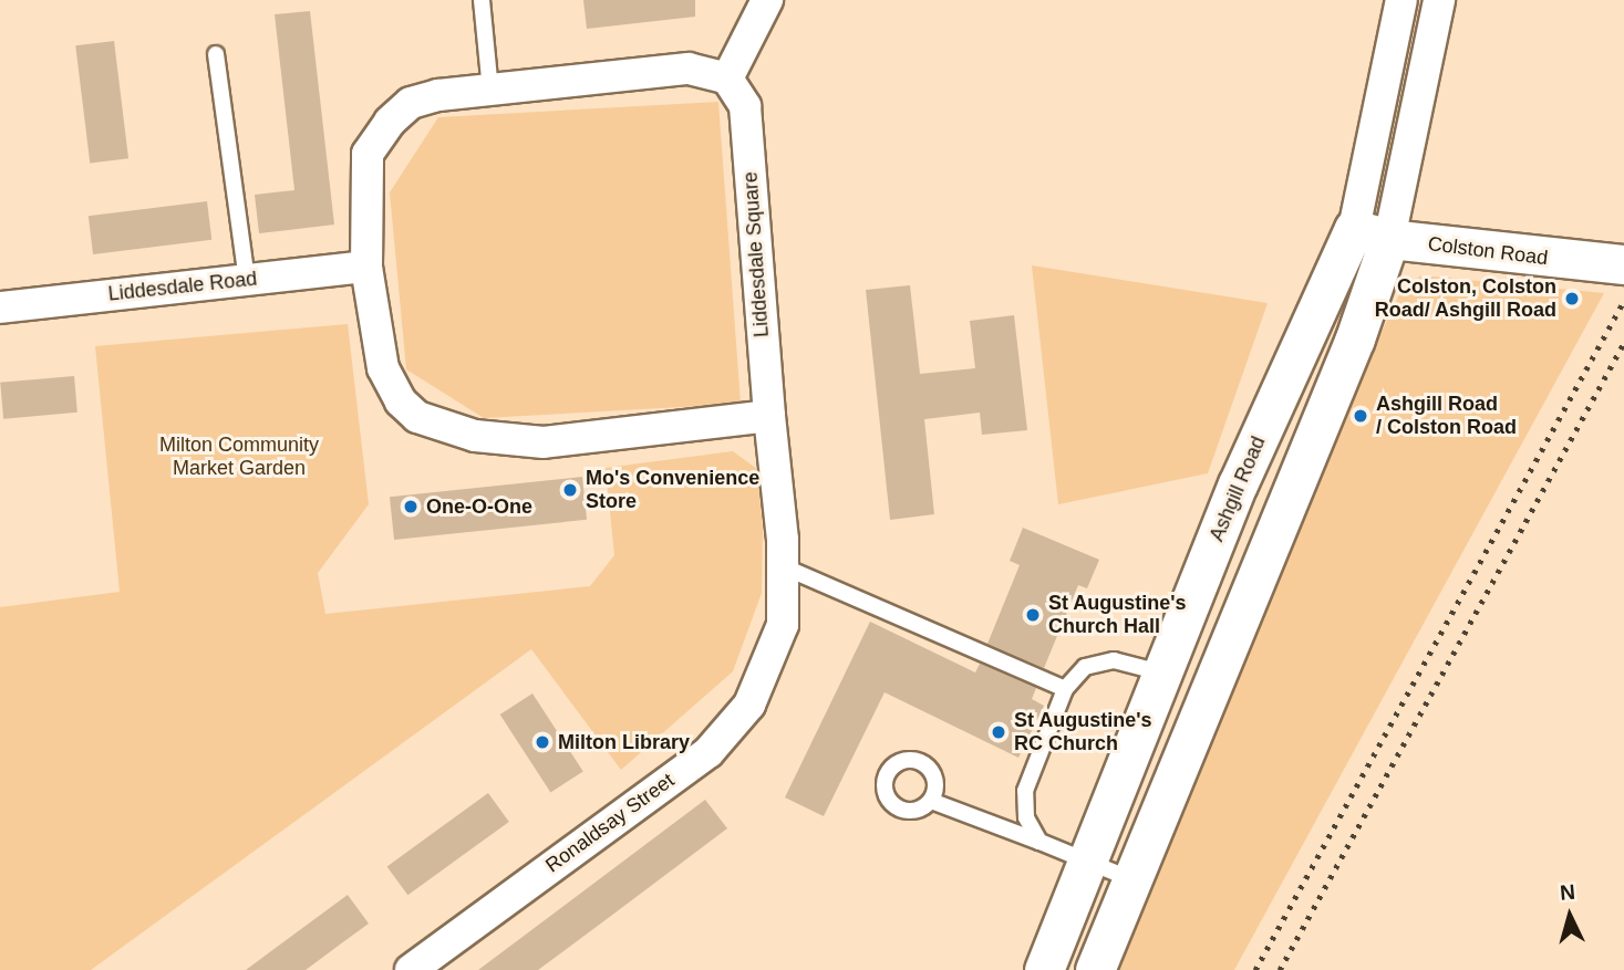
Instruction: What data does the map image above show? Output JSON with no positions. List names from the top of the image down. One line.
{"streets":{"street":["Colston Road","Liddesdale Square","Liddesdale Road","Ashgill Road","Ronaldsay Street"]},"crossings":[["Colston Road","Ashgill Road"],["Liddesdale Square","Ronaldsay Street"]],"parks":["Milton Community Market Garden"],"places":["Colston, Colston Road/ Ashgill Road","Ashgill Road / Colston Road","Mo's Convenience Store","One-O-One","St Augustine's Church Hall","St Augustine's RC Church","Milton Library"],"north":"top"}
